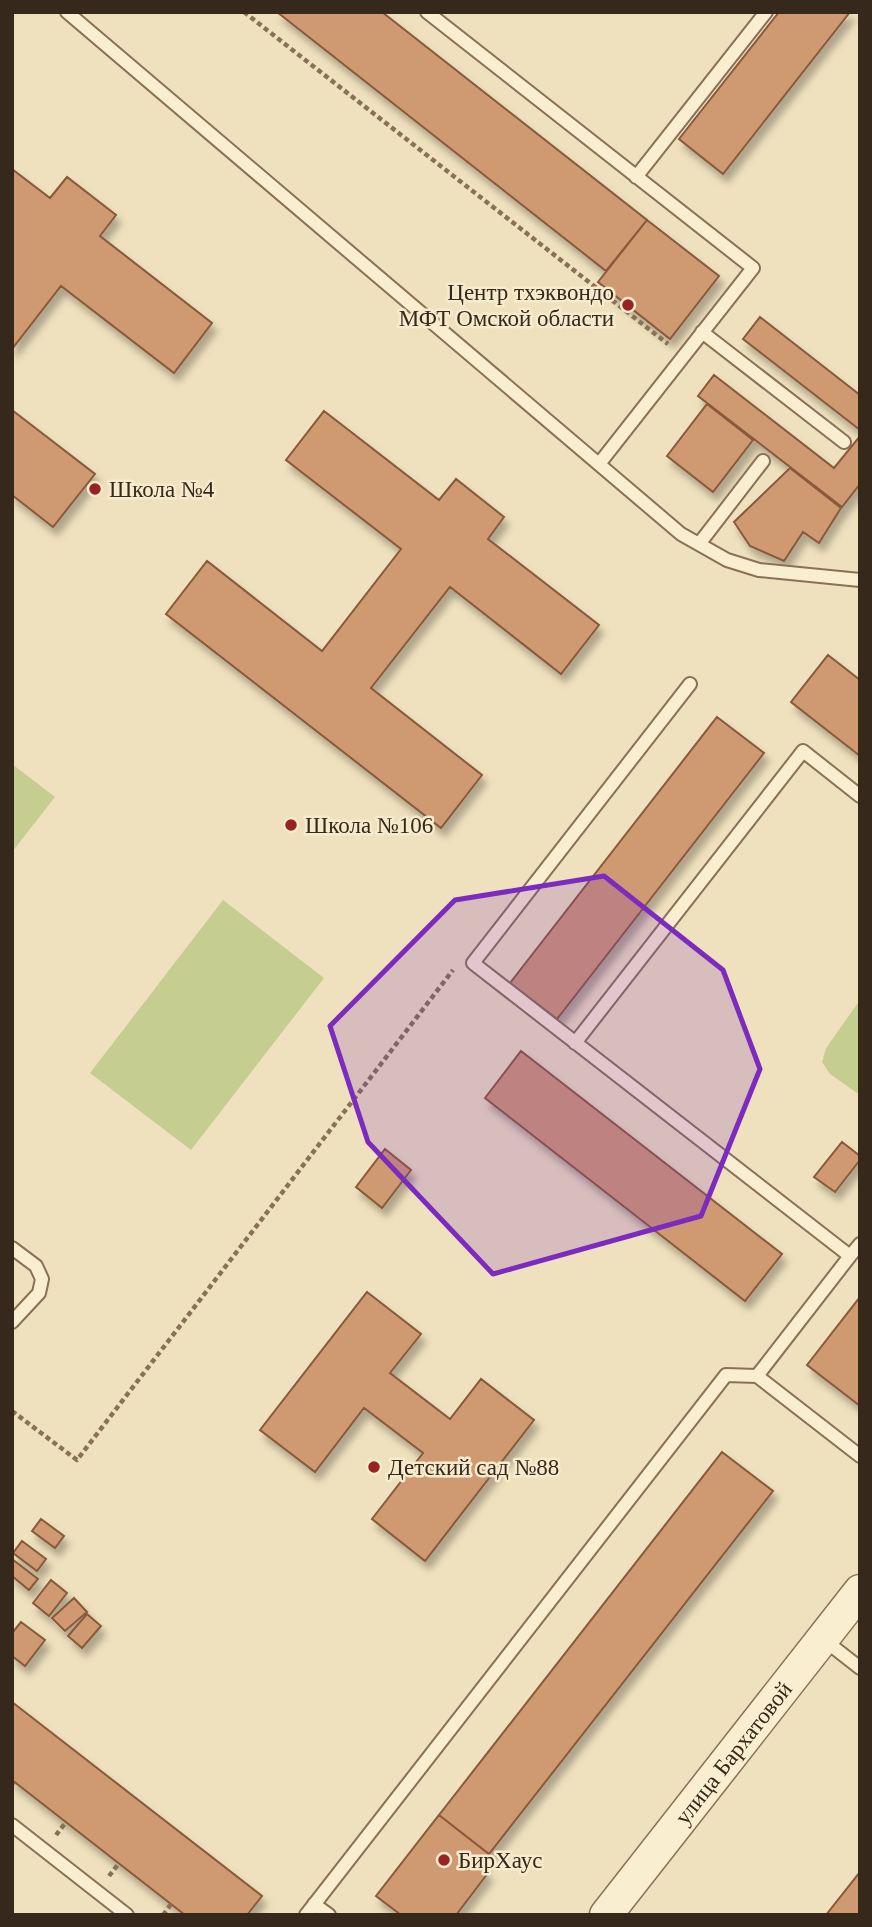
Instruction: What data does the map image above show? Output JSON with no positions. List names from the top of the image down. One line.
{"streets":{"street":["улица Бархатовой"]},"places":["Центр тхэквондо МФТ Омской области","Школа №4","Школа №106","Детский сад №88","БирХаус"]}
